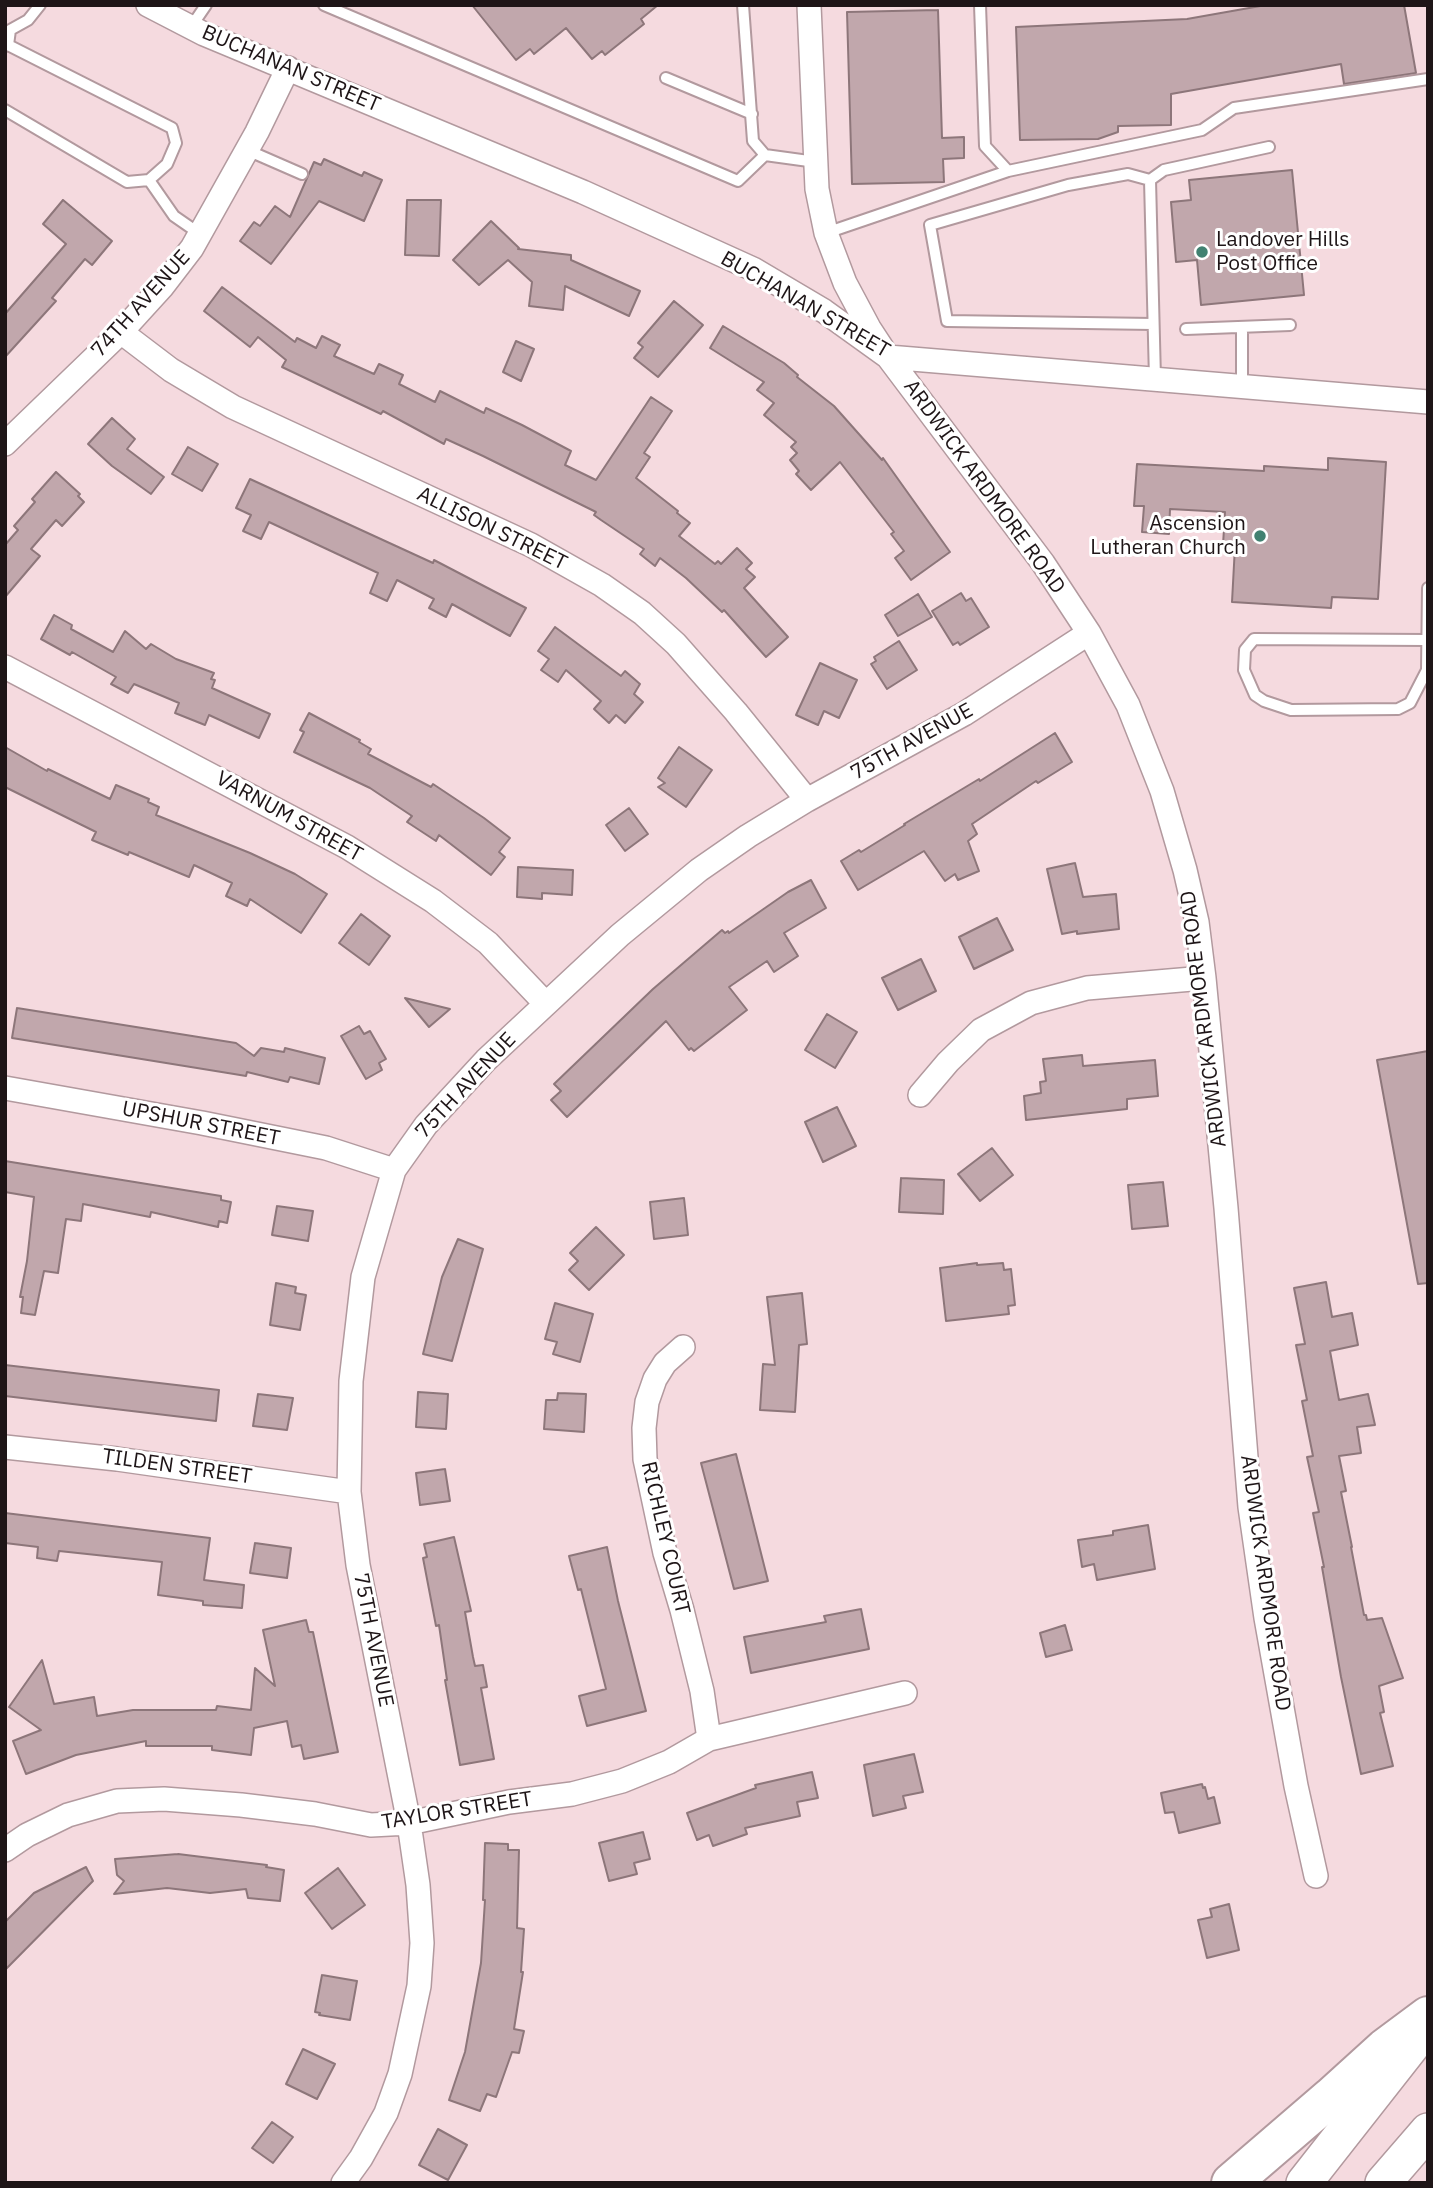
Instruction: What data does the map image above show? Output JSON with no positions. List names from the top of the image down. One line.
{"streets":{"street":["BUCHANAN STREET","74TH AVENUE","ARDWICK ARDMORE ROAD","ALLISON STREET","75TH AVENUE","VARNUM STREET","UPSHUR STREET","TILDEN STREET","RICHLEY COURT","TAYLOR STREET"]},"crossings":[["BUCHANAN STREET","74TH AVENUE"],["BUCHANAN STREET","ARDWICK ARDMORE ROAD"],["74TH AVENUE","ALLISON STREET"],["ARDWICK ARDMORE ROAD","75TH AVENUE"],["ALLISON STREET","75TH AVENUE"],["75TH AVENUE","VARNUM STREET"],["75TH AVENUE","UPSHUR STREET"],["75TH AVENUE","TILDEN STREET"],["75TH AVENUE","TAYLOR STREET"],["RICHLEY COURT","TAYLOR STREET"]],"places":["Landover Hills Post Office","Ascension Lutheran Church"]}
